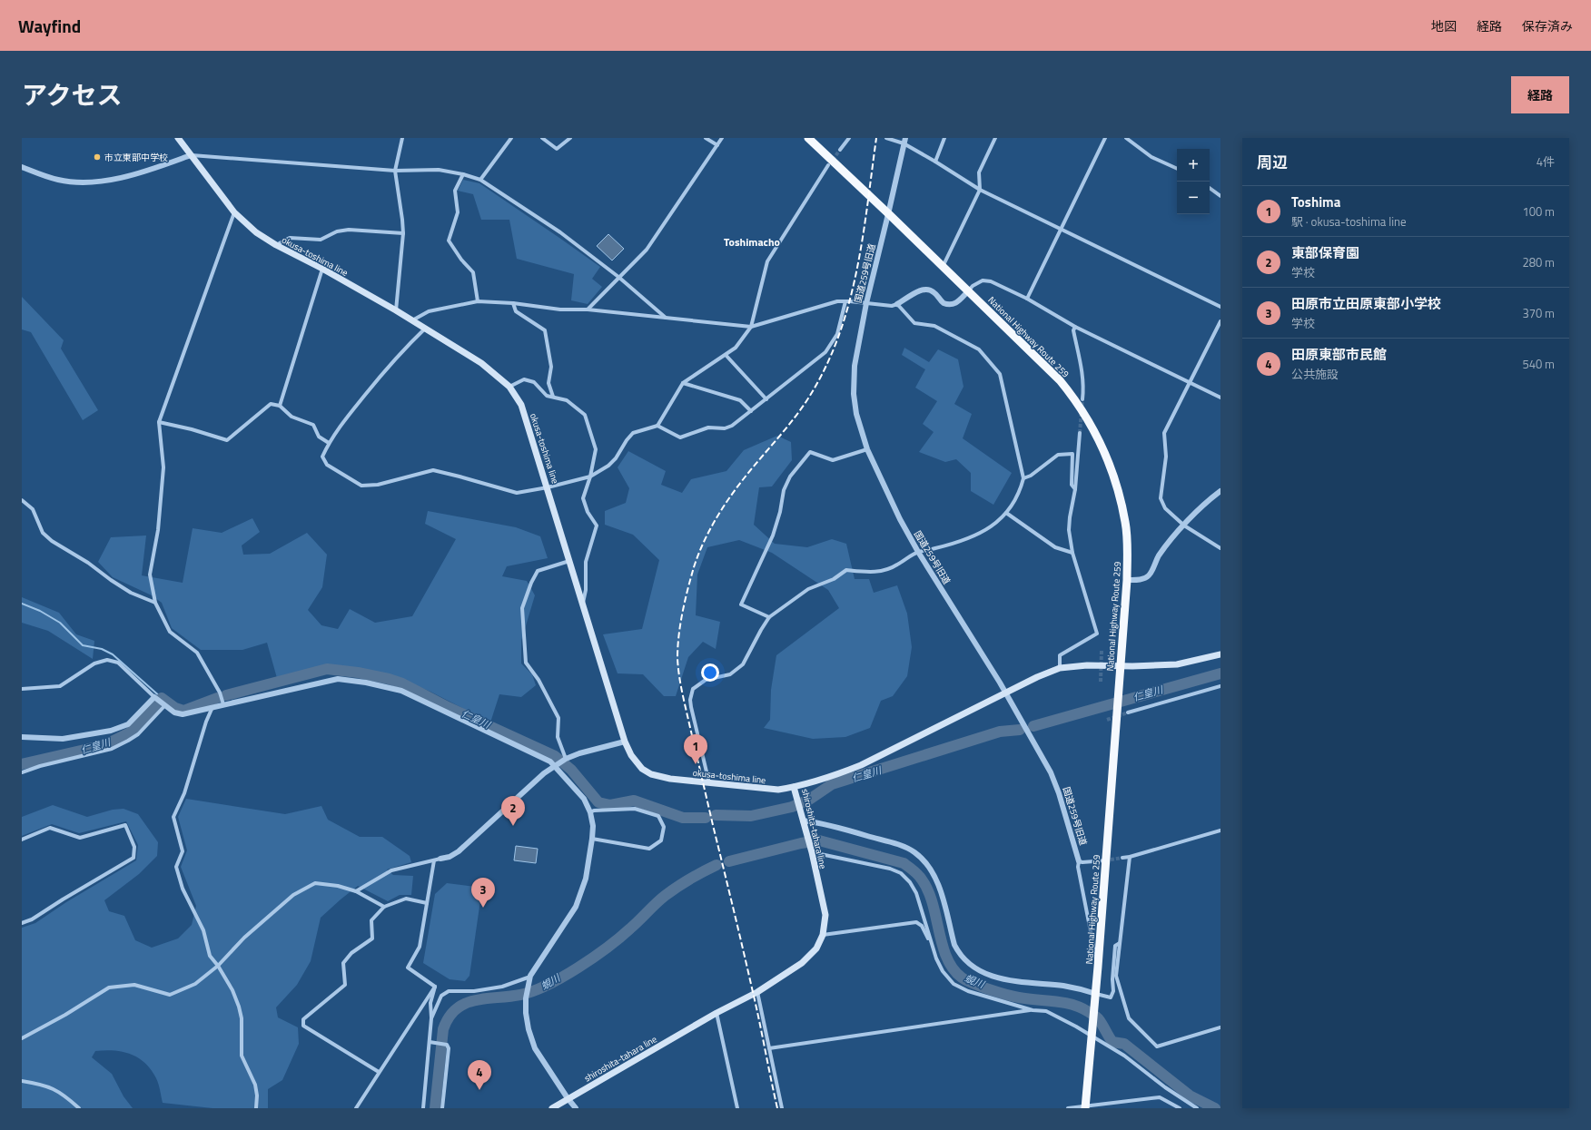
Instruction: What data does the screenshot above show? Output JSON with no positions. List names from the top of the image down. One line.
{"streets":{"highway":["National Highway Route 259"],"main road":["okusa-toshima line","shiroshita-tahara line"],"street":["国道259号旧道"]},"crossings":[["okusa-toshima line","shiroshita-tahara line"],["国道259号旧道","National Highway Route 259"],["国道259号旧道","shiroshita-tahara line"],["National Highway Route 259","shiroshita-tahara line"]],"districts":["Toshimacho"],"water":["仁皇川","蜆川"],"places":["市立東部中学校"],"page":{"header":"Wayfind","nav":["地図","経路","保存済み"],"title":"アクセス","buttons":"経路","heading":["周辺","4件"],"map_buttons":["+","−"],"list":[{"mark":"1","name":"Toshima","note":"駅 · okusa-toshima line","value":"100 m"},{"mark":"2","name":"東部保育園","note":"学校","value":"280 m"},{"mark":"3","name":"田原市立田原東部小学校","note":"学校","value":"370 m"},{"mark":"4","name":"田原東部市民館","note":"公共施設","value":"540 m"}],"pins":["1","2","3","4"]}}
